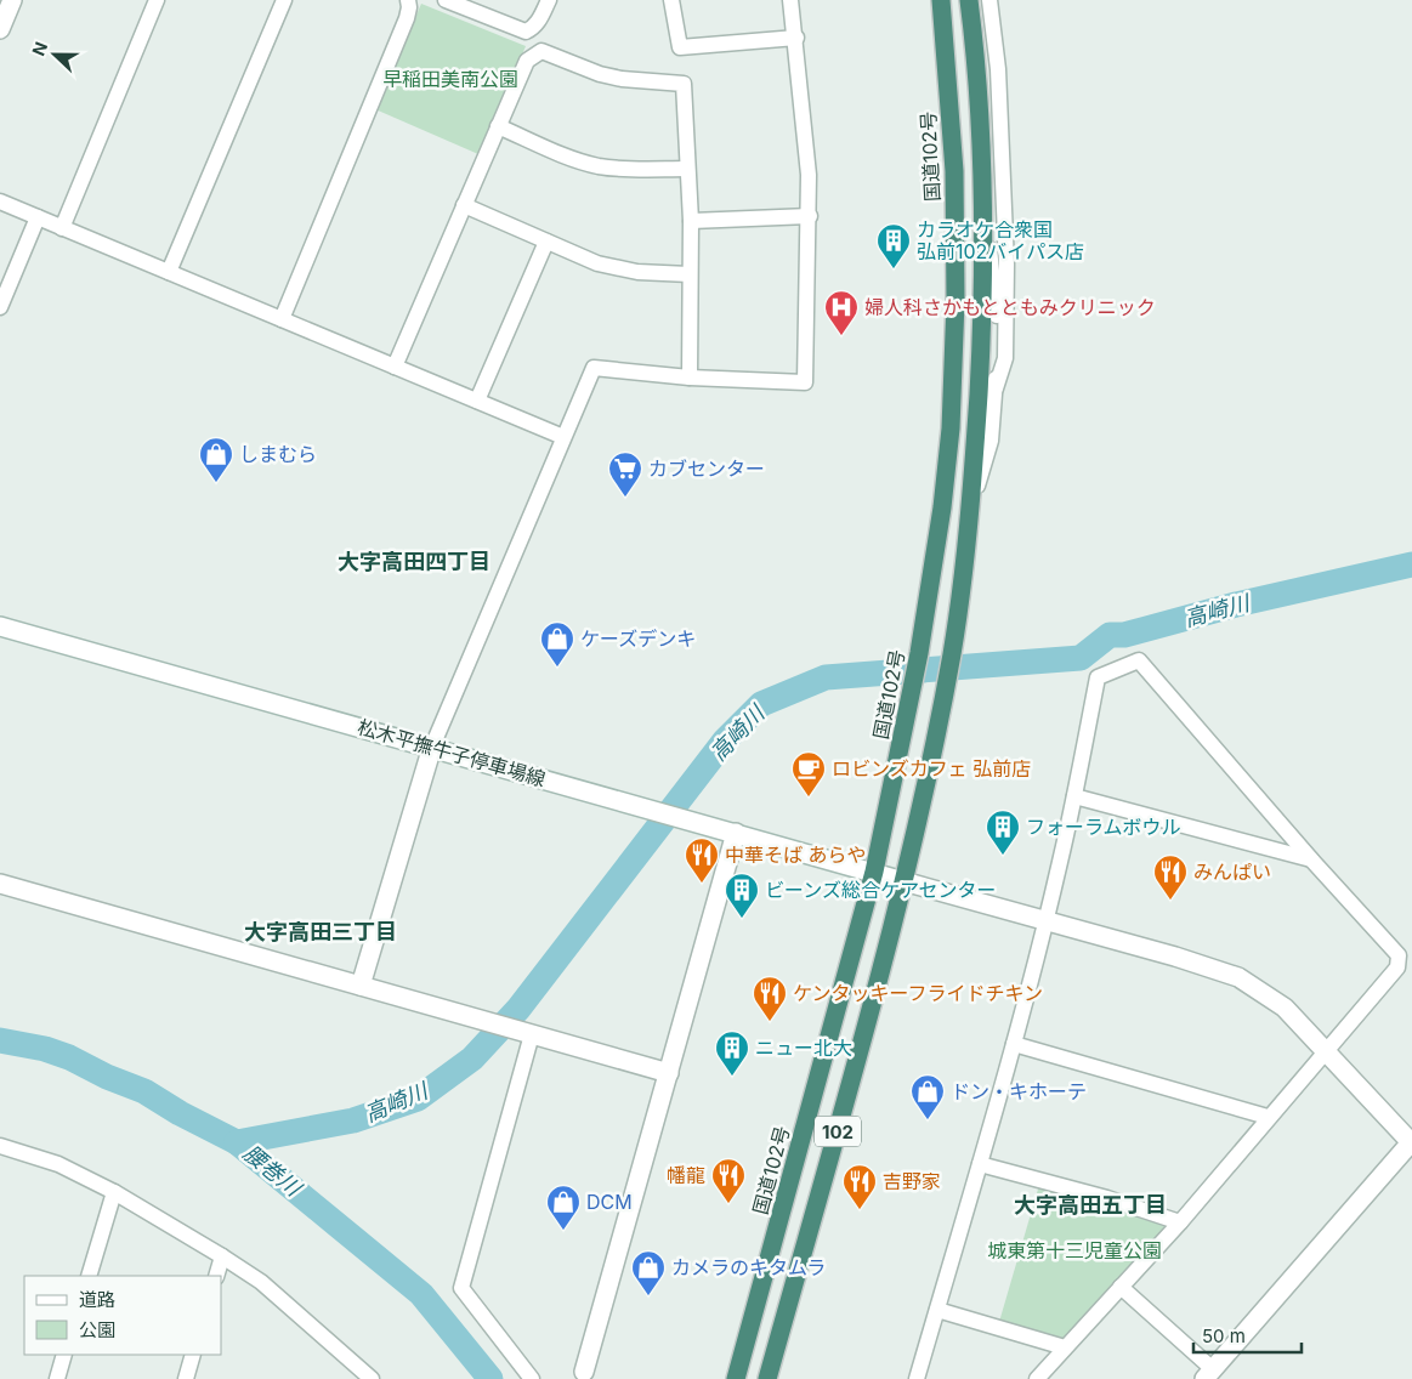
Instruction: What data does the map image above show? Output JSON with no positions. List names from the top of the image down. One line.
{"streets":{"highway":["国道102号","102"],"street":["松木平撫牛子停車場線"]},"crossings":[["国道102号","松木平撫牛子停車場線"],["松木平撫牛子停車場線","102"]],"districts":["大字高田四丁目","大字高田三丁目","大字高田五丁目"],"water":["高崎川","腰巻川"],"parks":["早稲田美南公園","城東第十三児童公園"],"places":{"building":["カラオケ合衆国 弘前102バイパス店","フォーラムボウル","ビーンズ総合ケアセンター","ニュー北大"],"hospital":["婦人科さかもとともみクリニック"],"shop":["しまむら","ケーズデンキ","ドン・キホーテ","DCM","カメラのキタムラ"],"supermarket":["カブセンター"],"cafe":["ロビンズカフェ 弘前店"],"restaurant":["中華そば あらや","みんぱい","ケンタッキーフライドチキン","幡龍","吉野家"]},"legend":["道路","公園"],"scale_bar":"50 m","north":"left"}
